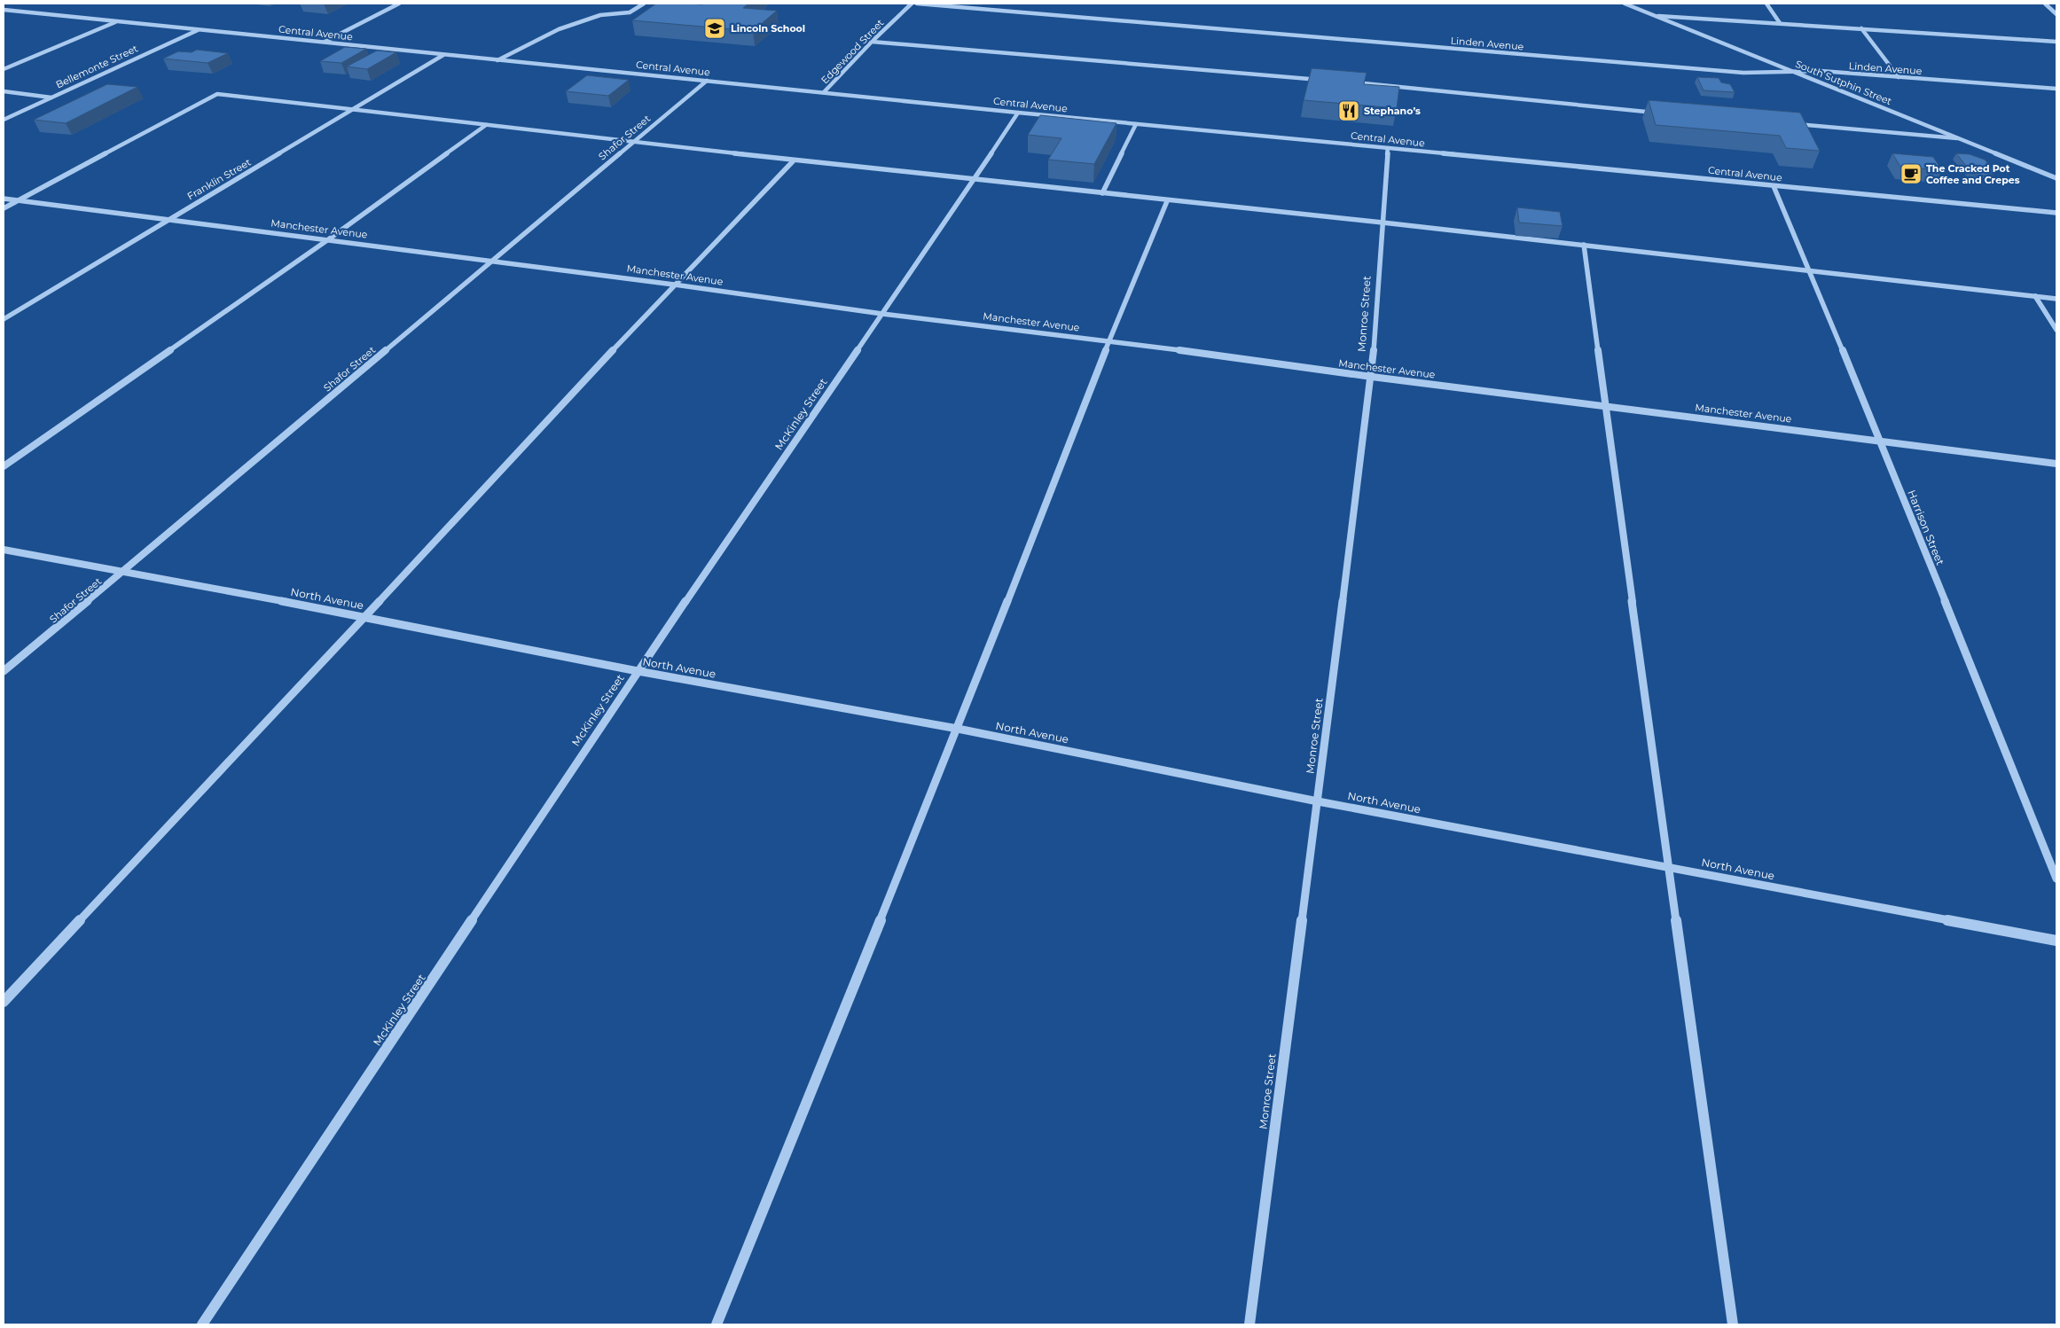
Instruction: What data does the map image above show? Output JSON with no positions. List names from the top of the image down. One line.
{"streets":{"street":["Central Avenue","Linden Avenue","Edgewood Street","Bellemonte Street","South Sutphin Street","Shafor Street","Franklin Street","Manchester Avenue","Monroe Street","McKinley Street","Harrison Street","North Avenue"]},"crossings":[["Central Avenue","Edgewood Street"],["Central Avenue","Bellemonte Street"],["Central Avenue","Shafor Street"],["Central Avenue","Franklin Street"],["Central Avenue","Monroe Street"],["Central Avenue","McKinley Street"],["Central Avenue","Harrison Street"],["Linden Avenue","South Sutphin Street"],["Shafor Street","Manchester Avenue"],["Shafor Street","North Avenue"],["Franklin Street","Manchester Avenue"],["Manchester Avenue","Monroe Street"],["Manchester Avenue","McKinley Street"],["Manchester Avenue","Harrison Street"],["Monroe Street","North Avenue"],["McKinley Street","North Avenue"]],"places":{"school or university":["Lincoln School"],"restaurant":["Stephano’s"],"cafe":["The Cracked Pot Coffee and Crepes"]}}
